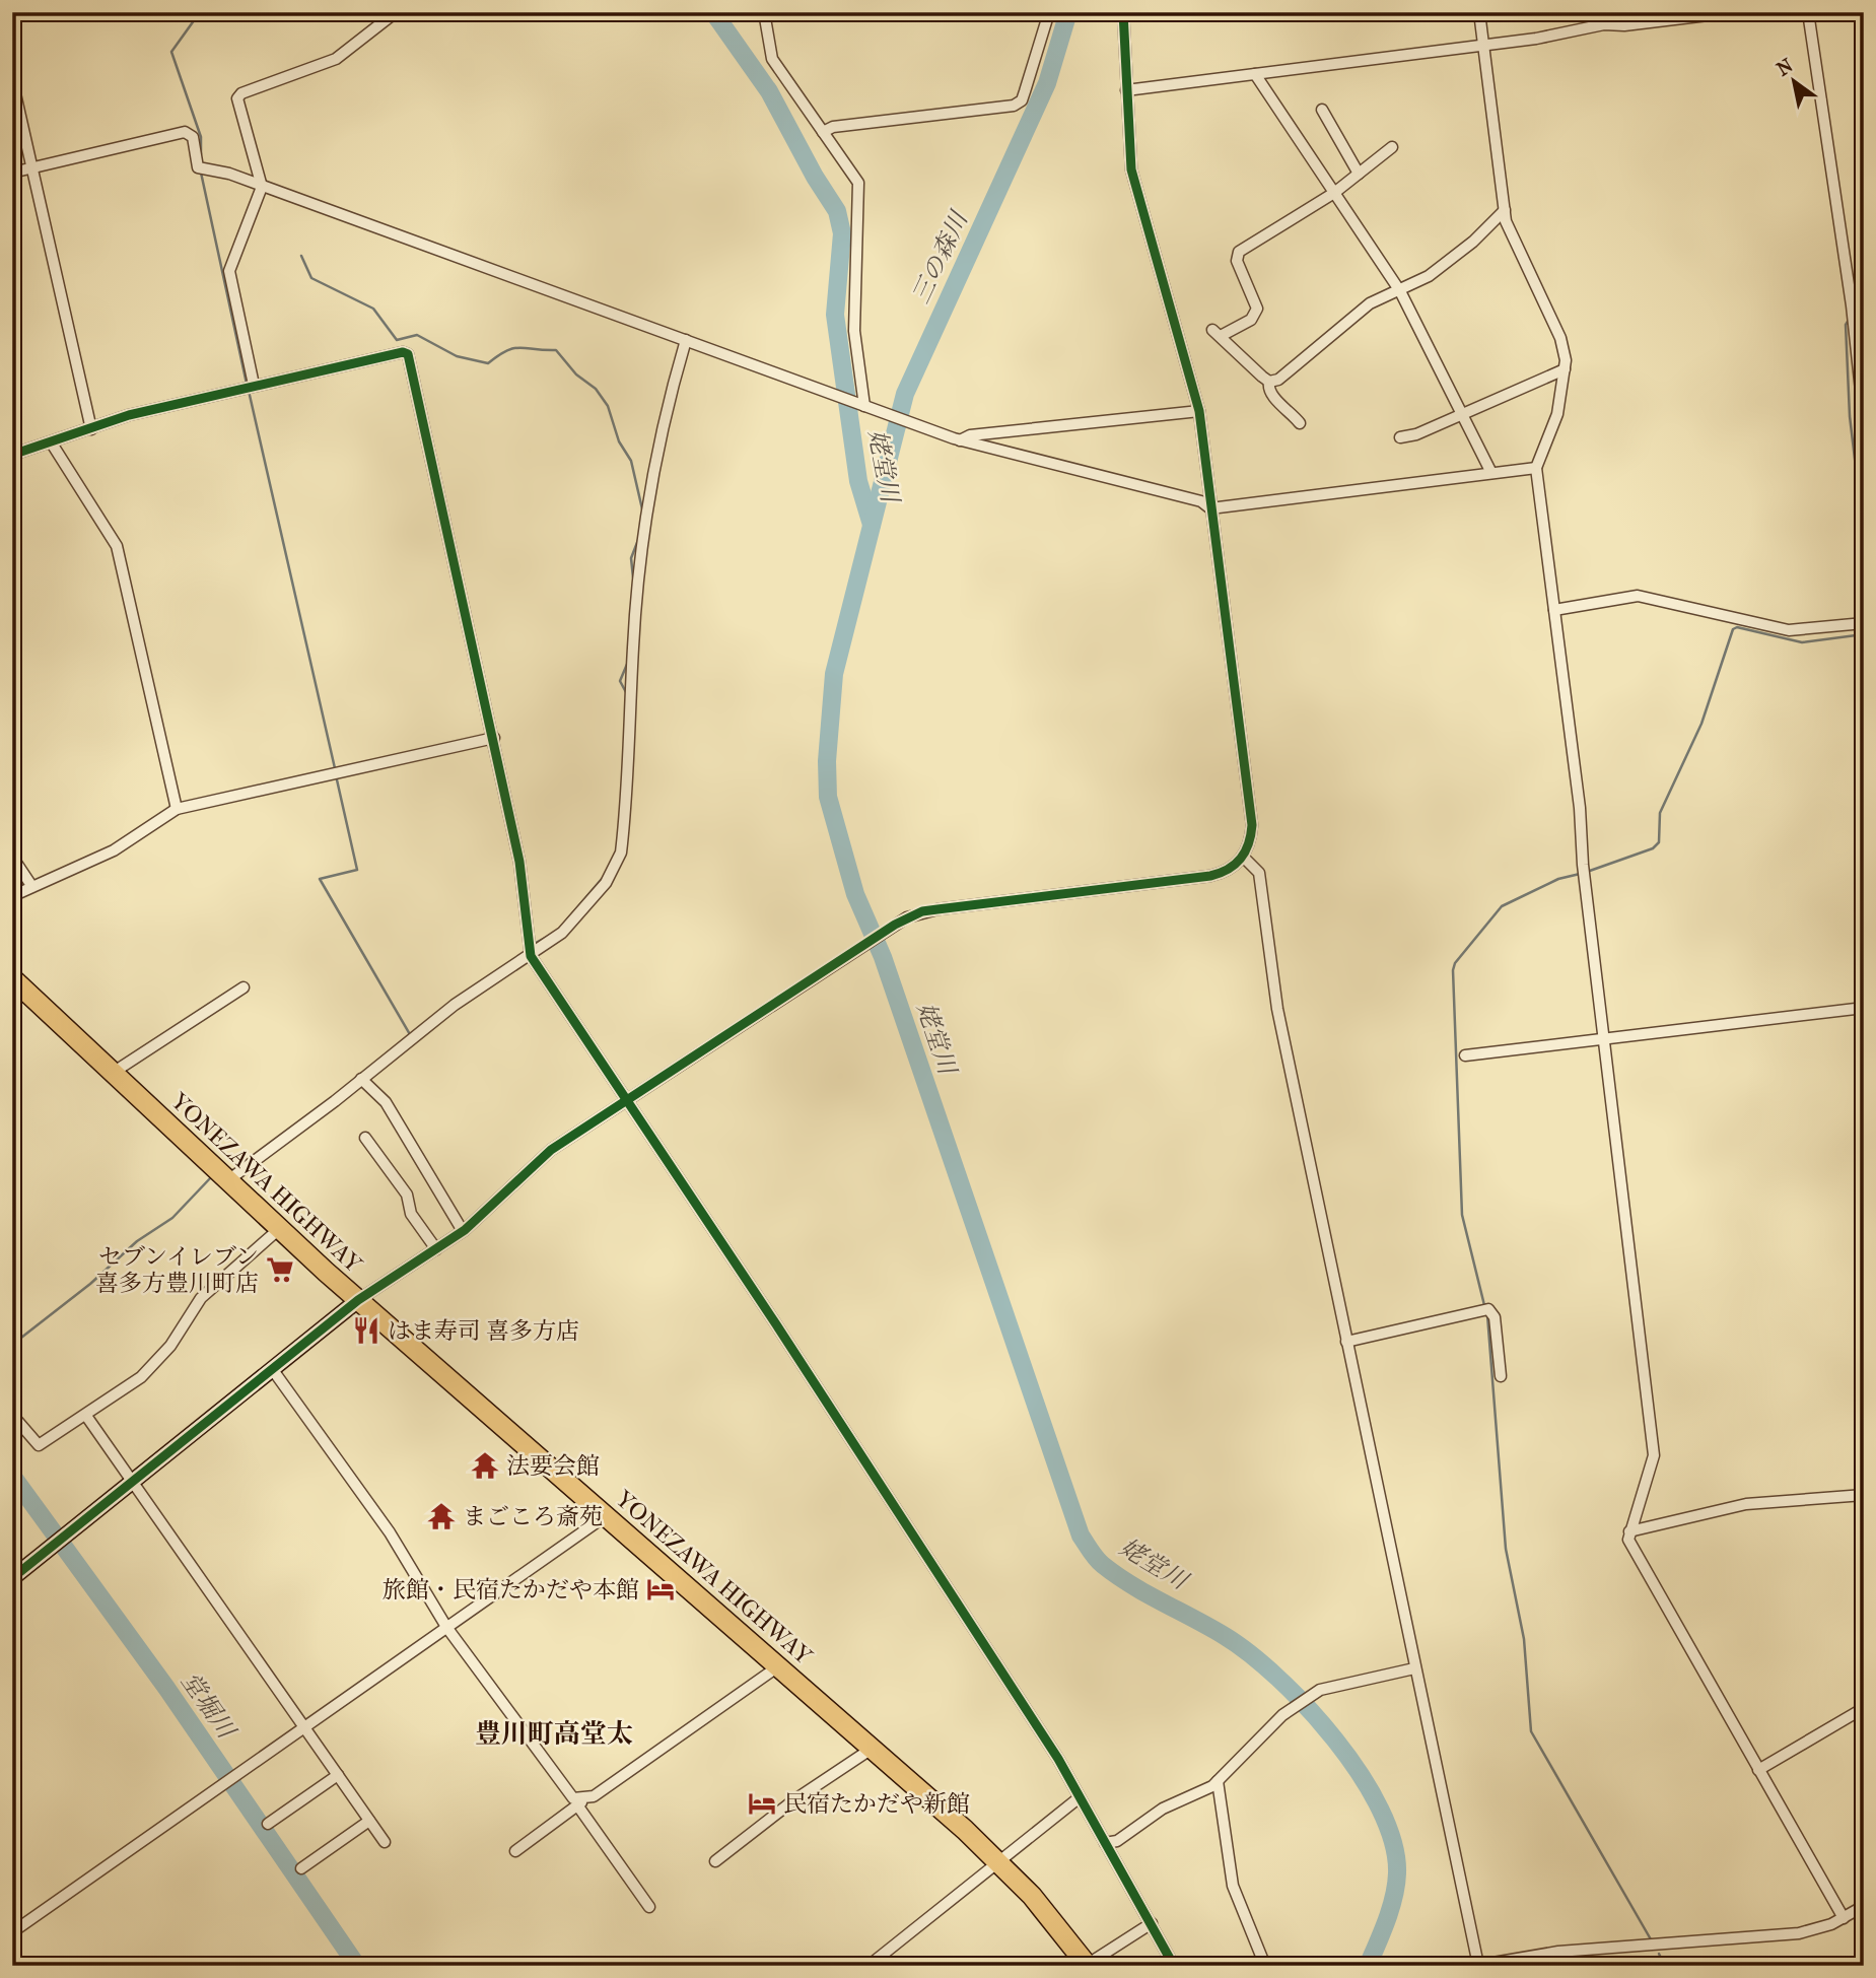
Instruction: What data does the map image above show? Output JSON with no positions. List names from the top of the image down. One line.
{"streets":{"highway":["YONEZAWA HIGHWAY"]},"districts":["豊川町高堂太"],"water":["三の森川","姥堂川","堂堀川"],"places":{"supermarket":["セブンイレブン 喜多方豊川町店"],"restaurant":["はま寿司 喜多方店"],"temple":["法要会館","まごころ斎苑"],"hotel":["旅館・民宿たかだや本館","民宿たかだや新館"]},"north":"top left"}
